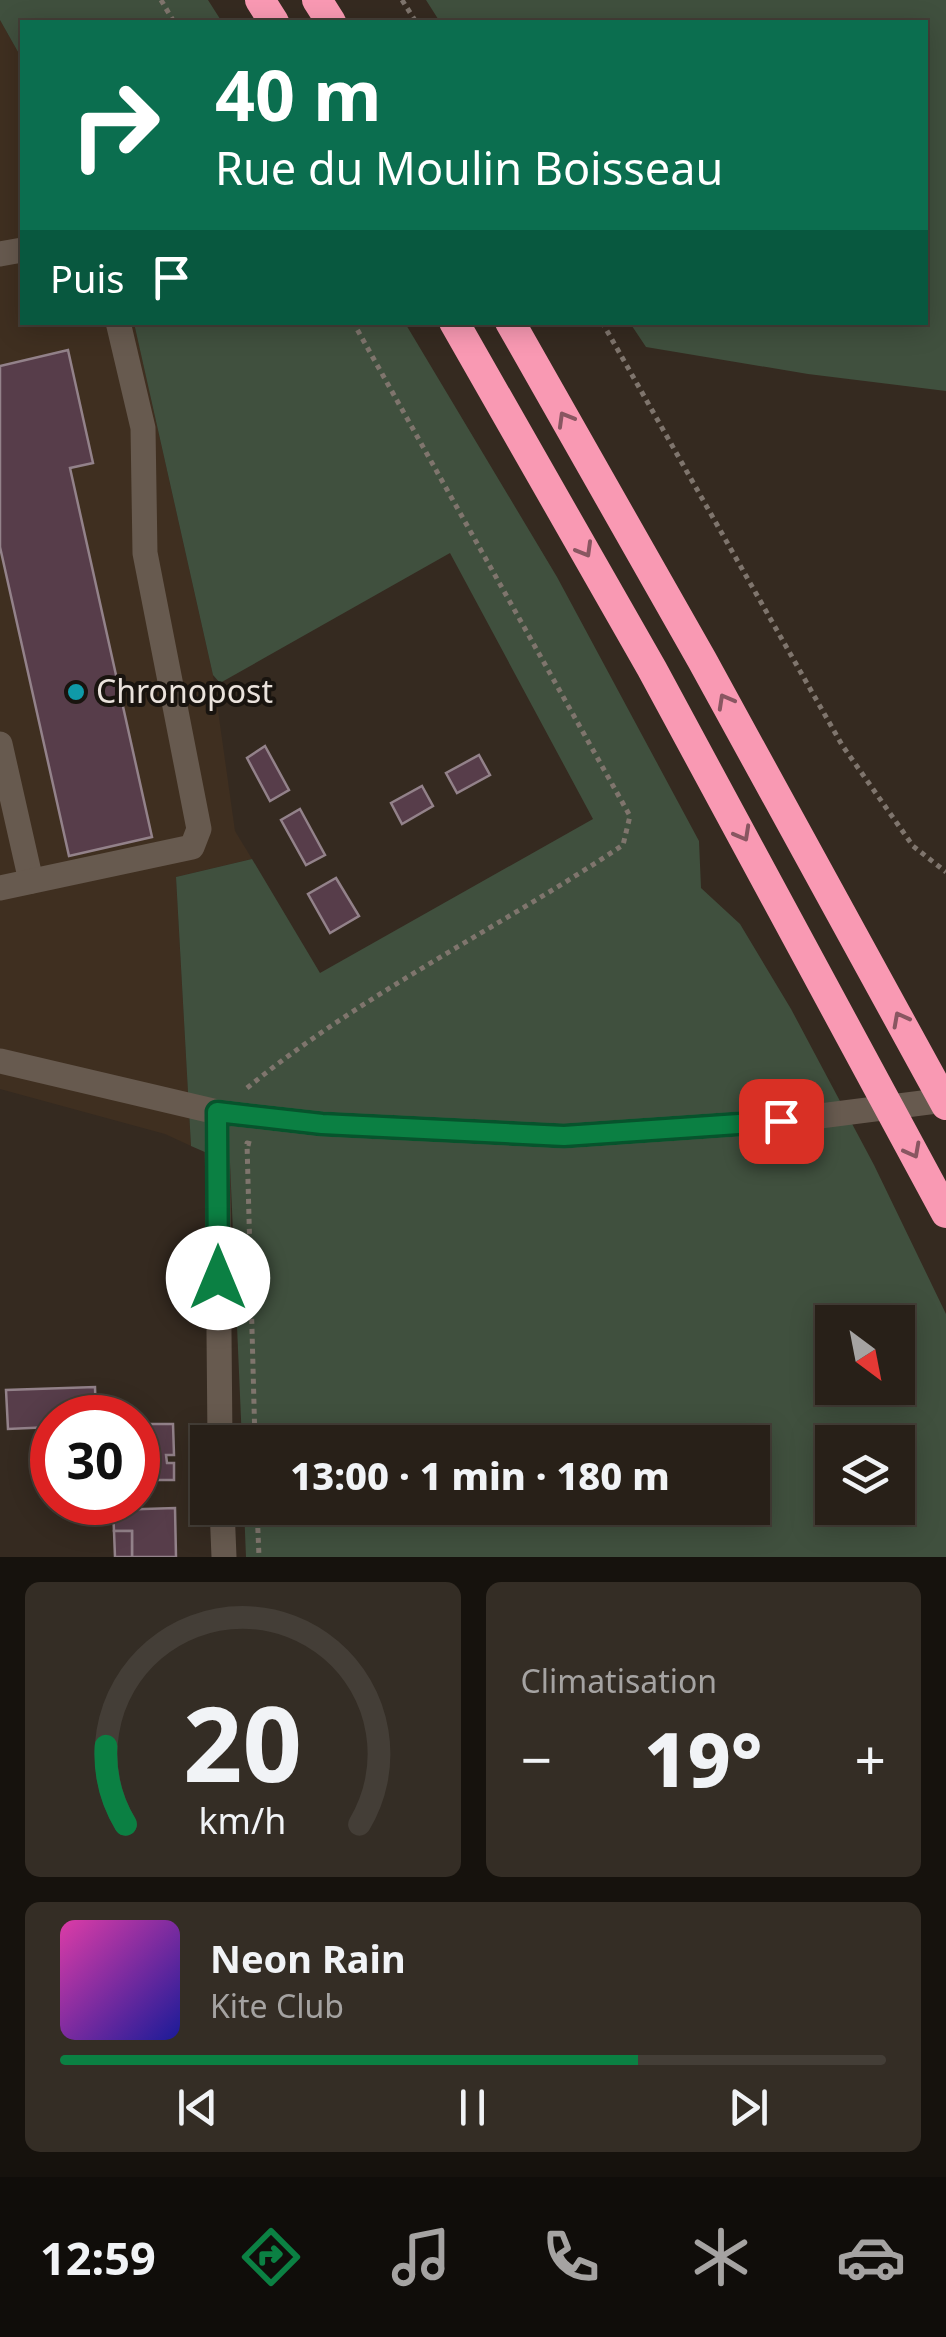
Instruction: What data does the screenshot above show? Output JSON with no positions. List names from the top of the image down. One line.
{"places":["Chronopost"],"north":"bottom right","page":{"turn":["40 m","Rue du Moulin Boisseau"],"then":"Puis","limit":"30","trip":"13:00 · 1 min · 180 m","tile":"Climatisation","heat":["−","19°","+"],"song":["Neon Rain","Kite Club"],"tabs":"12:59","gauge":["20","km/h"]}}
